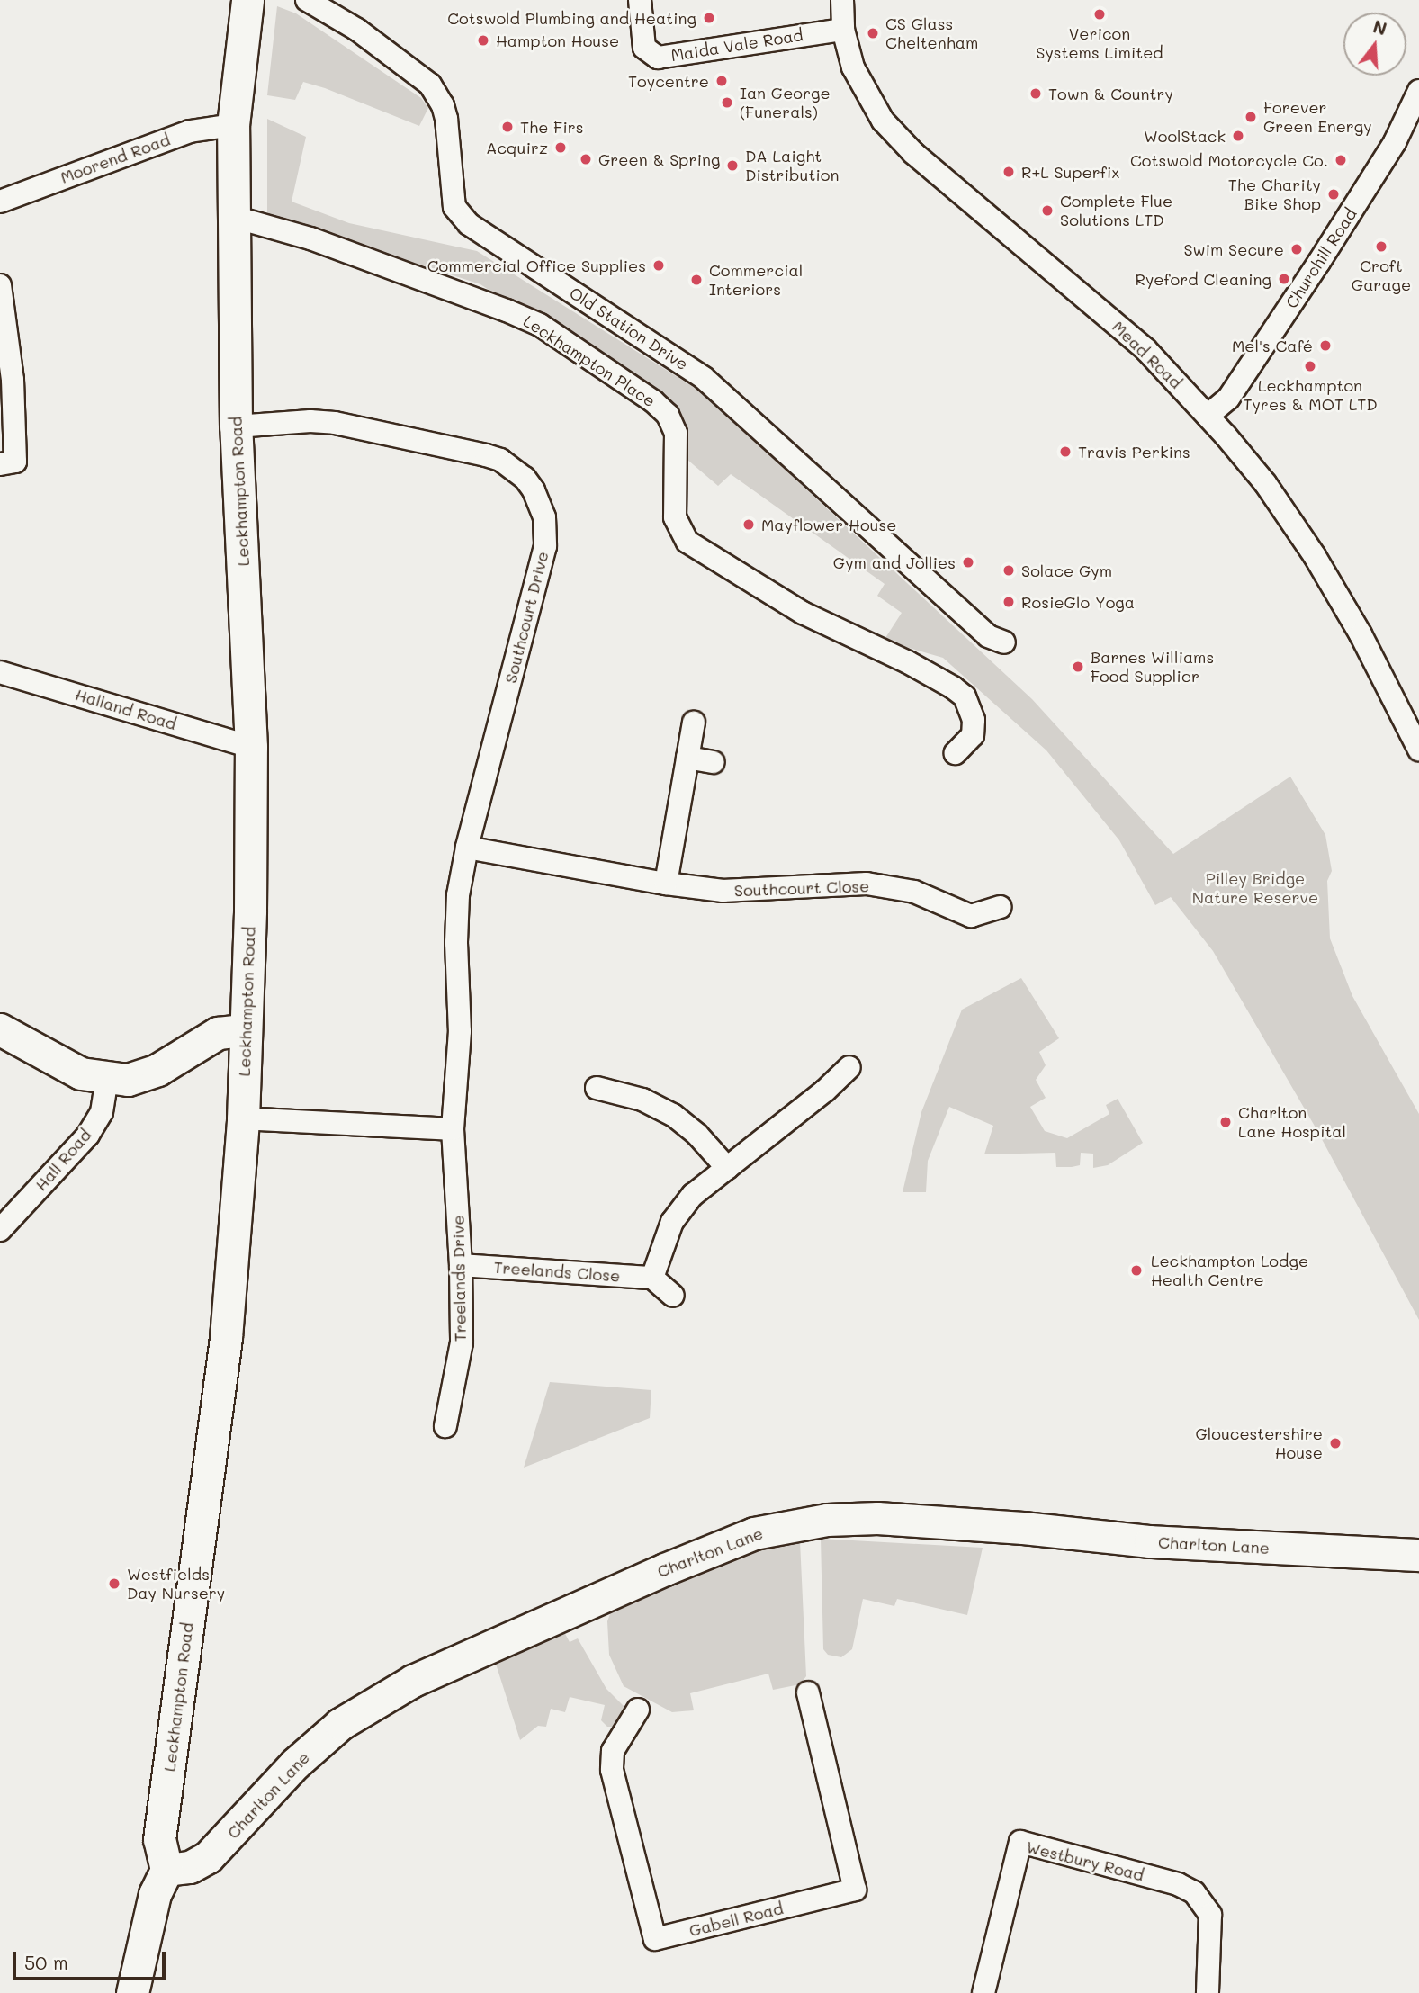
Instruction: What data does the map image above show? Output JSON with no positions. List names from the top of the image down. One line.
{"streets":{"street":["Maida Vale Road","Moorend Road","Churchill Road","Old Station Drive","Mead Road","Leckhampton Place","Leckhampton Road","Southcourt Drive","Halland Road","Southcourt Close","Hall Road","Treelands Close","Treelands Drive","Charlton Lane","Westbury Road","Gabell Road"]},"crossings":[["Maida Vale Road","Mead Road"],["Moorend Road","Leckhampton Road"],["Churchill Road","Mead Road"],["Leckhampton Place","Leckhampton Road"],["Leckhampton Road","Southcourt Drive"],["Leckhampton Road","Halland Road"],["Leckhampton Road","Charlton Lane"],["Southcourt Drive","Southcourt Close"],["Southcourt Drive","Treelands Drive"],["Treelands Close","Treelands Drive"]],"parks":["Pilley Bridge Nature Reserve"],"places":["Vericon Systems Limited","Cotswold Plumbing and Heating","CS Glass Cheltenham","Hampton House","Toycentre","Town & Country","Ian George (Funerals)","Forever Green Energy","The Firs","WoolStack","Acquirz","Green & Spring","Cotswold Motorcycle Co.","DA Laight Distribution","R+L Superfix","The Charity Bike Shop","Complete Flue Solutions LTD","Croft Garage","Swim Secure","Commercial Office Supplies","Ryeford Cleaning","Commercial Interiors","Mel's Café","Leckhampton Tyres & MOT LTD","Travis Perkins","Mayflower House","Gym and Jollies","Solace Gym","RosieGlo Yoga","Barnes Williams Food Supplier","Charlton Lane Hospital","Leckhampton Lodge Health Centre","Gloucestershire House","Westfields Day Nursery"],"scale_bar":"50 m","north":"top"}
